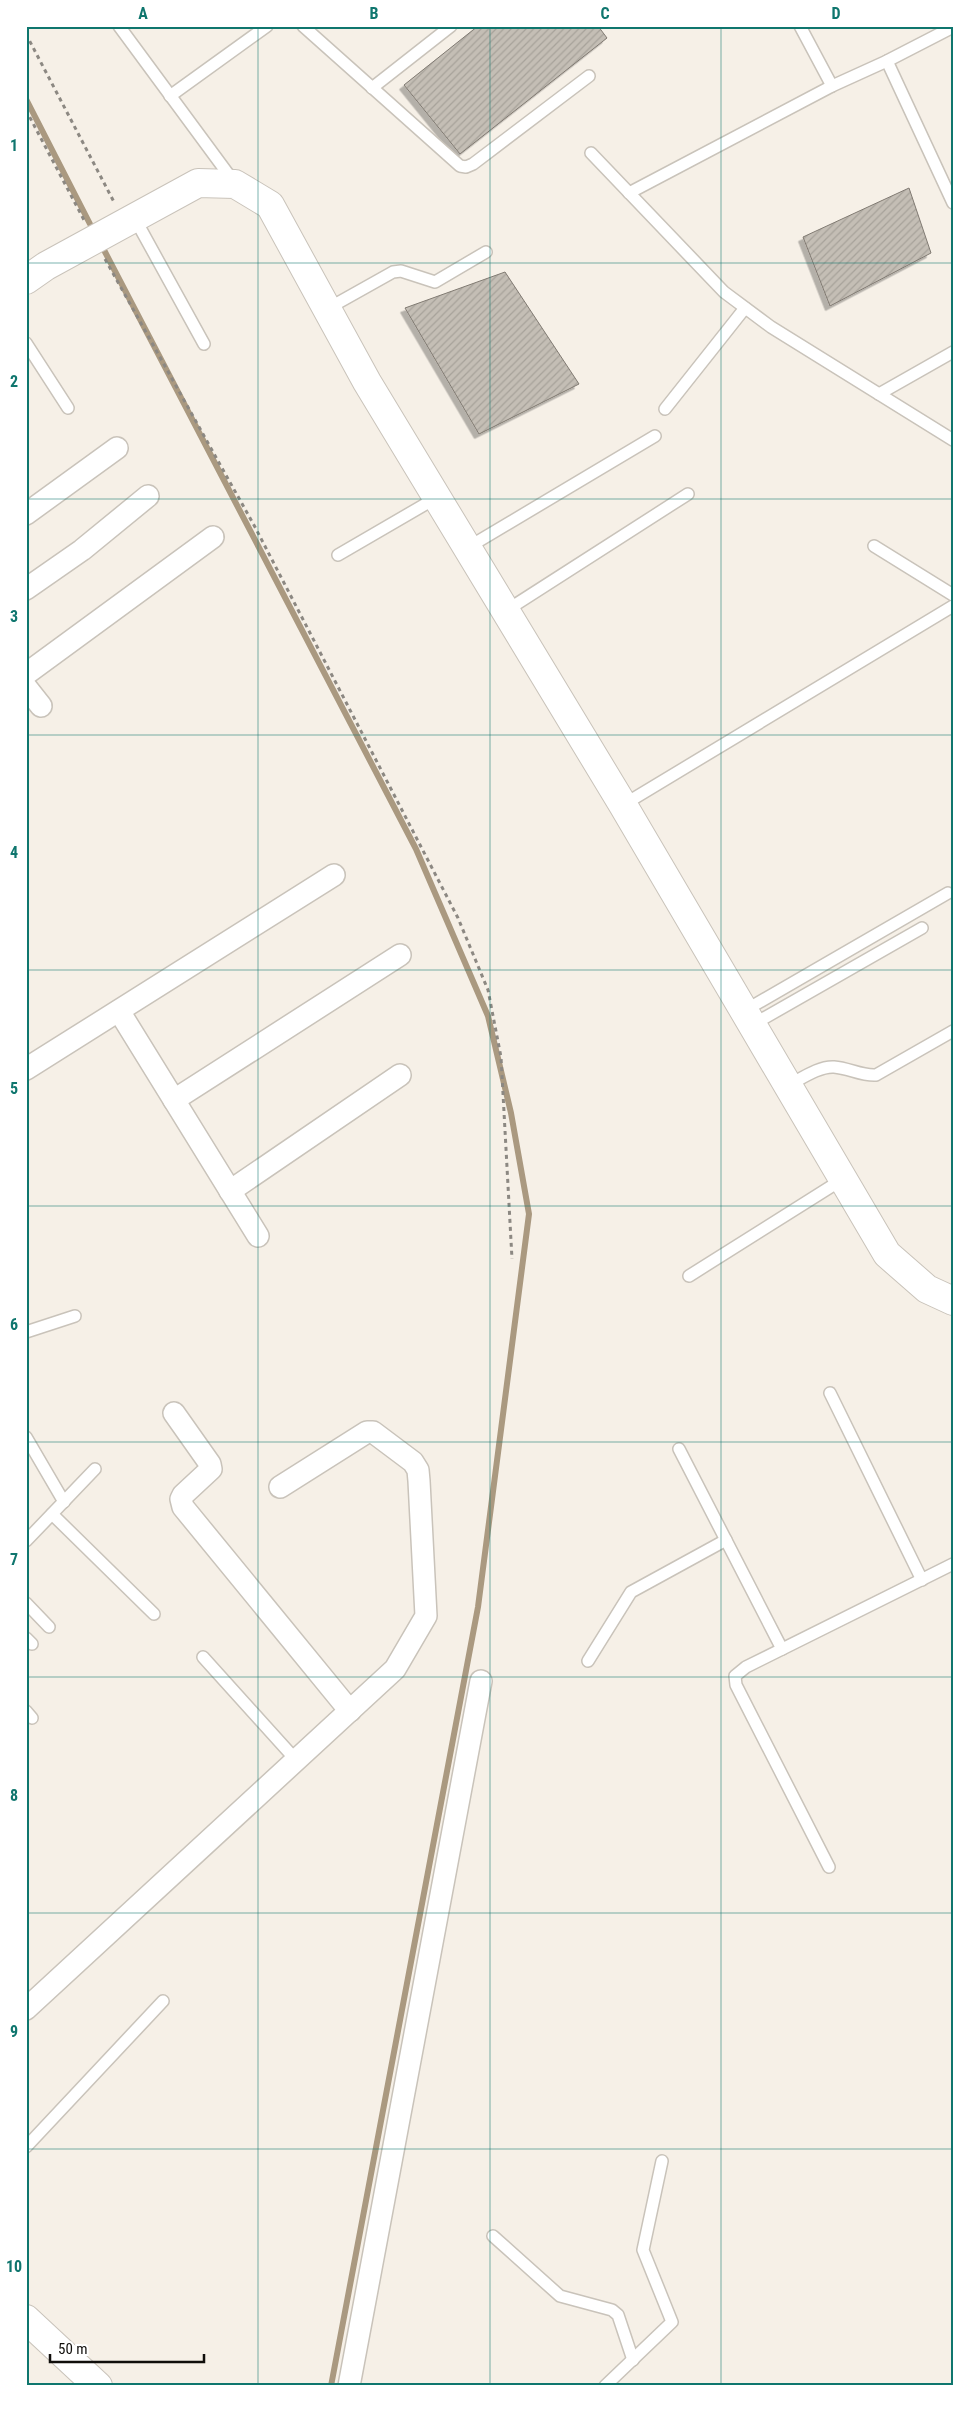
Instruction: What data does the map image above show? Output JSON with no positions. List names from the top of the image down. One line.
{"scale_bar":"50 m","grid":{"columns":["A","B","C","D"],"rows":["1","2","3","4","5","6","7","8","9","10"]}}
